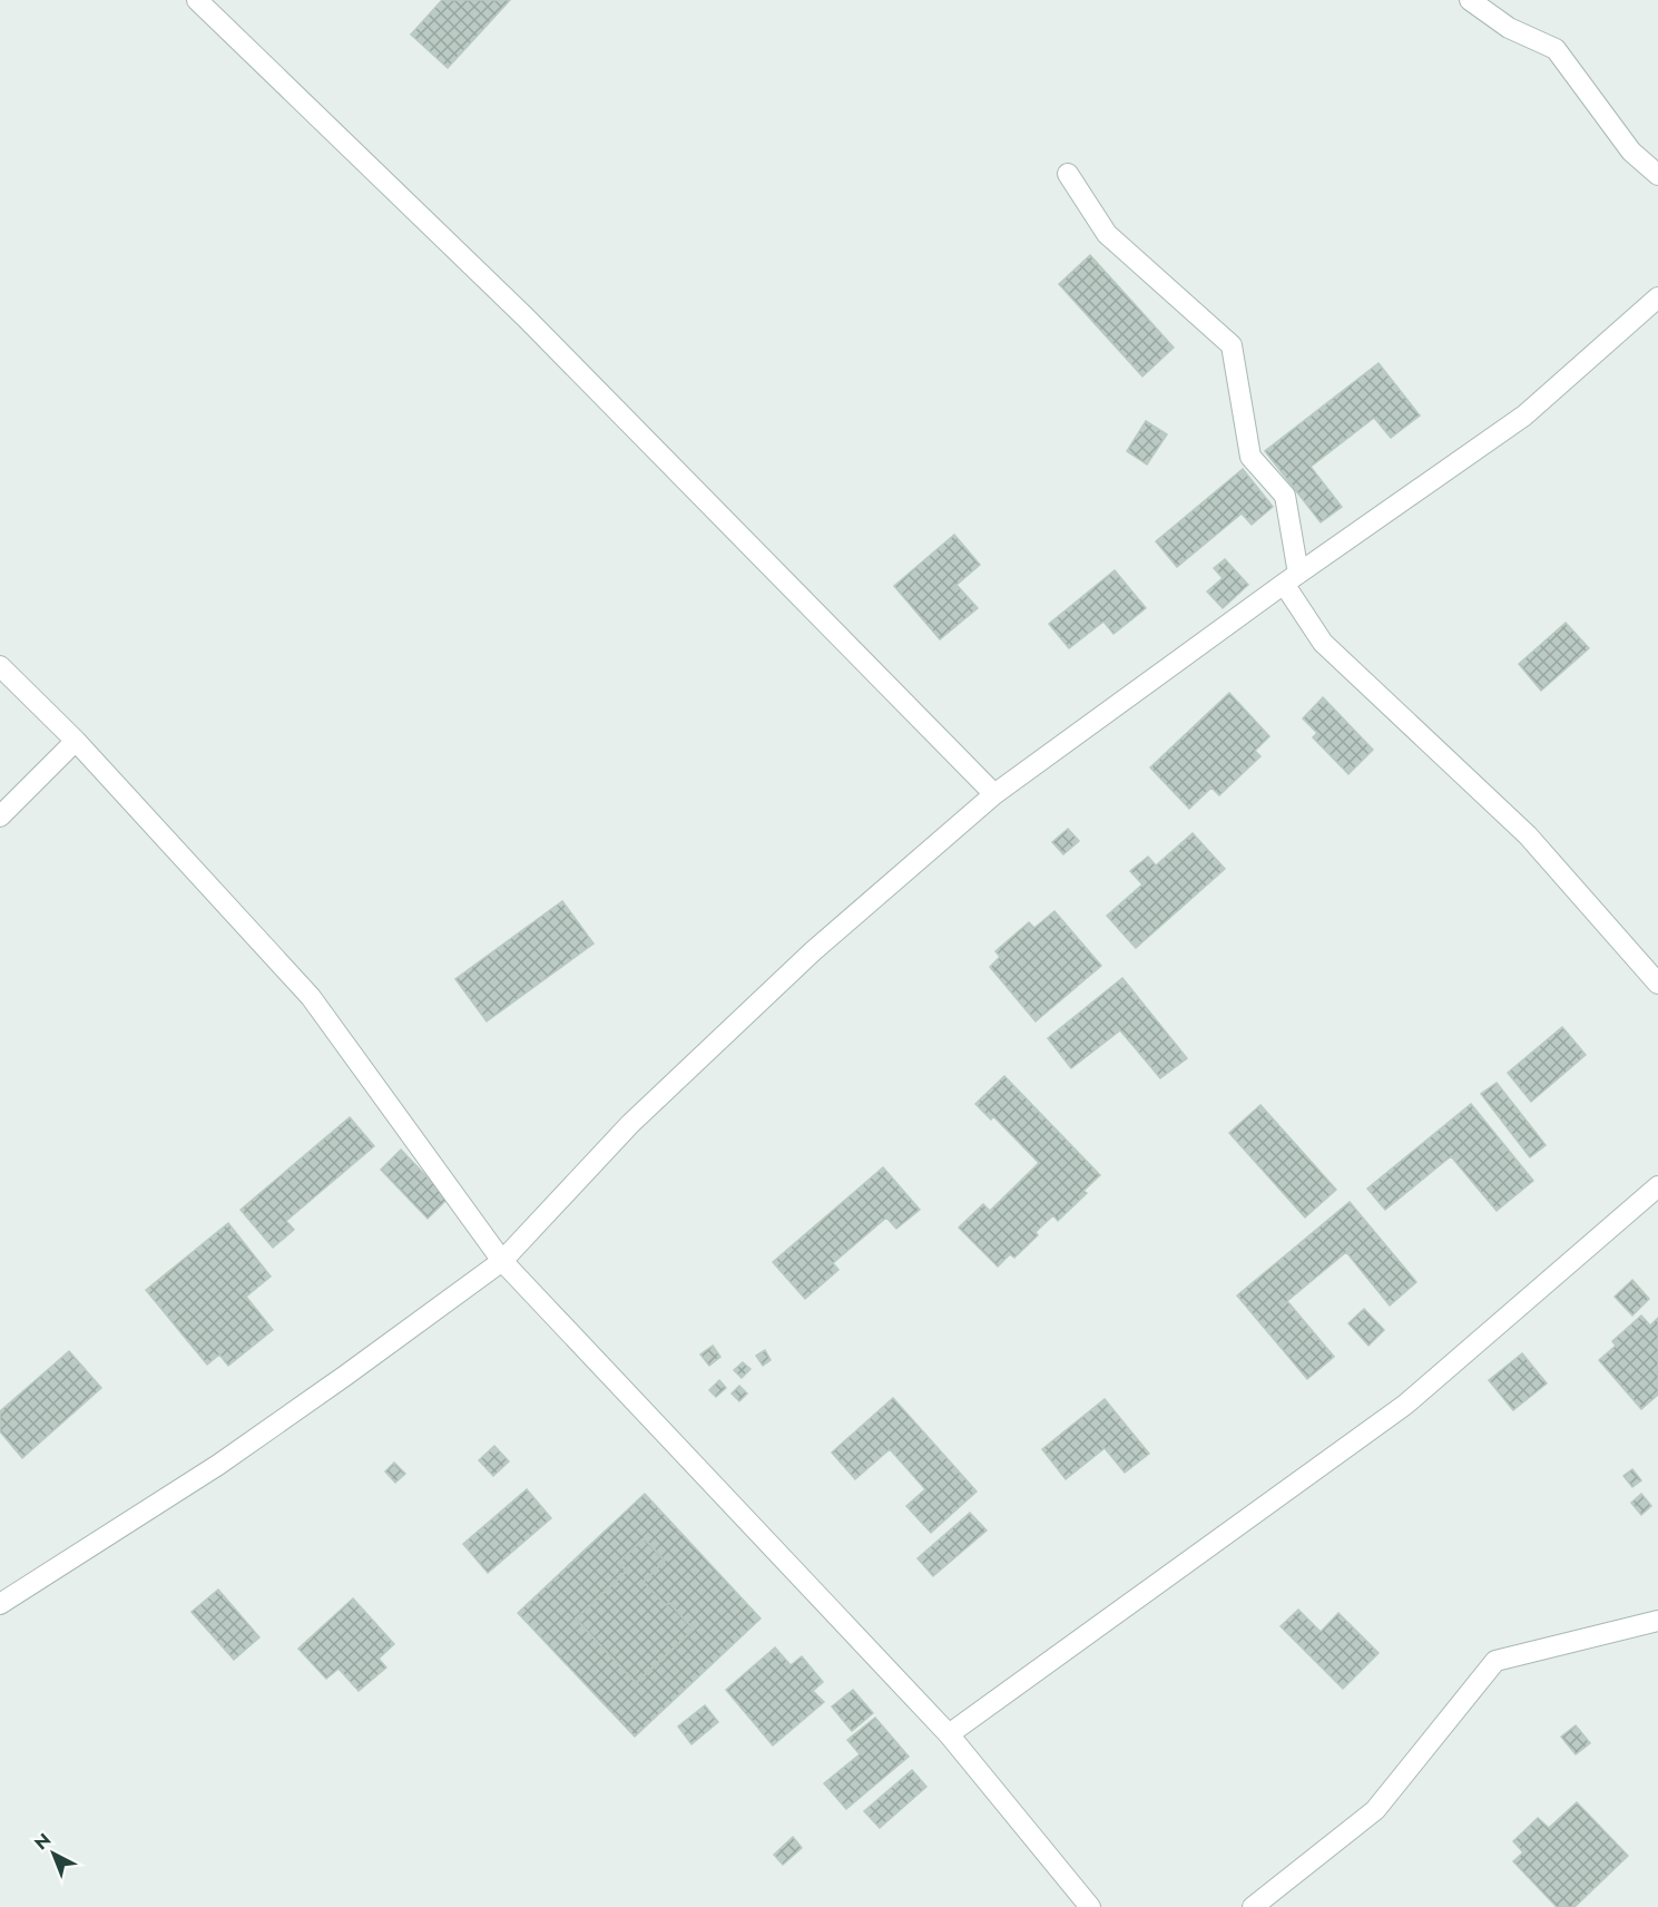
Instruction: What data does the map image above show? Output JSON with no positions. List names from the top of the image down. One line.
{"north":"top left"}
